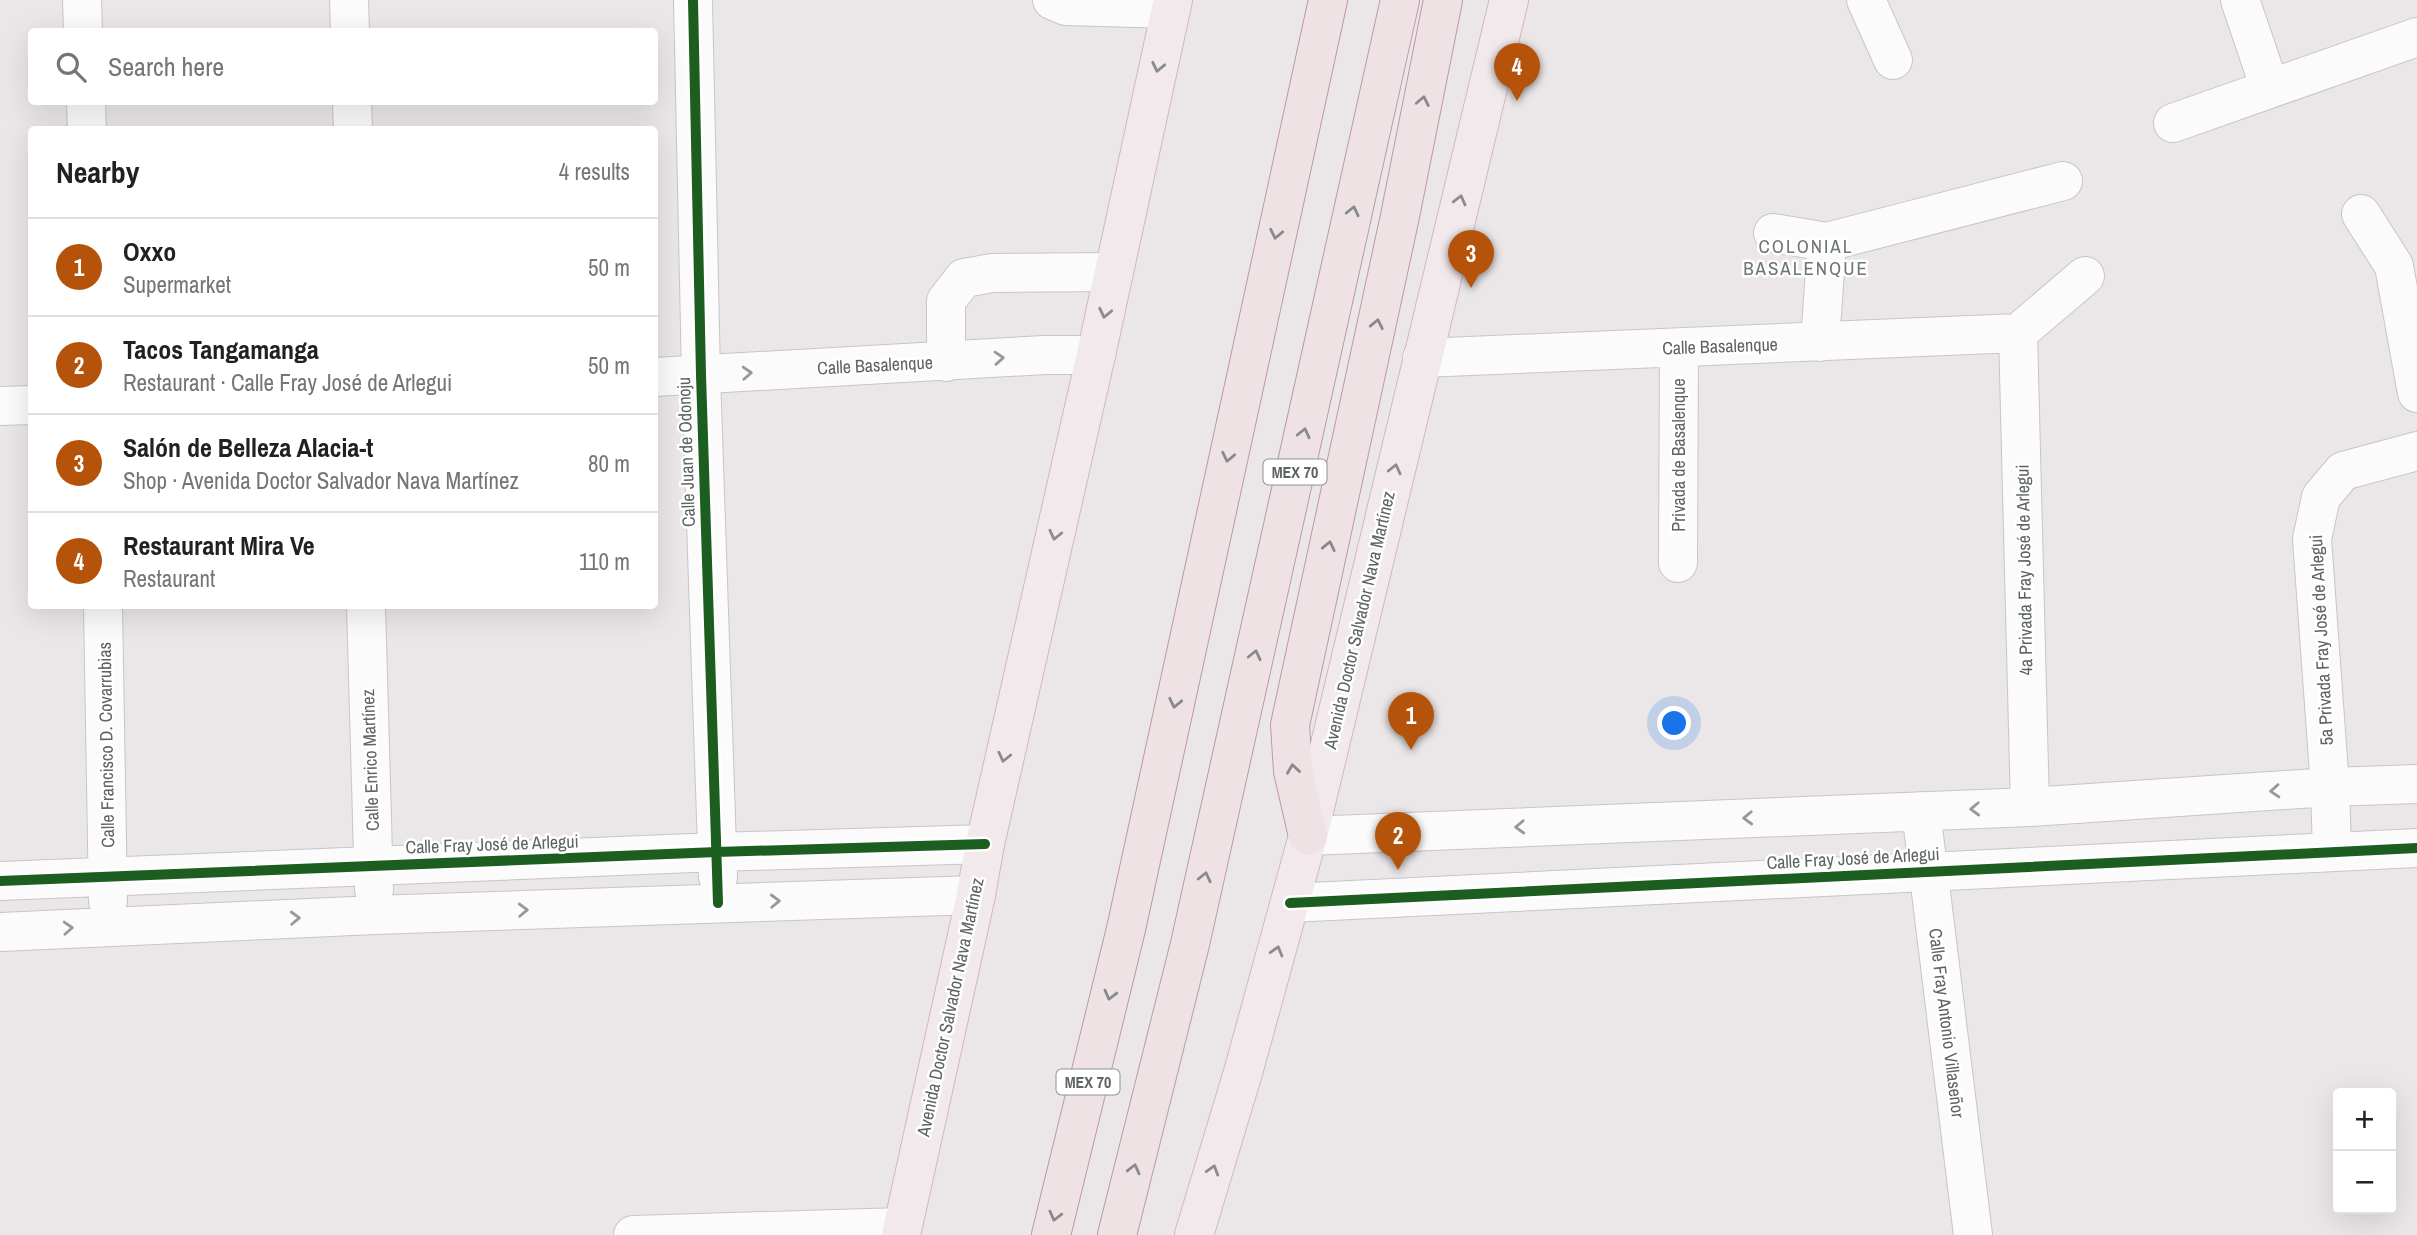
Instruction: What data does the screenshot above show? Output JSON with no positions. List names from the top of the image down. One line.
{"streets":{"highway":["MEX 70"],"main road":["Avenida Doctor Salvador Nava Martínez"],"street":["Calle Basalenque","Calle Juan de Odonoju","Privada de Basalenque","4a Privada Fray José de Arlegui","5a Privada Fray José de Arlegui","Calle Francisco D. Covarrubias","Calle Enrico Martínez","Calle Fray José de Arlegui","Calle Fray Antonio Villaseñor"]},"crossings":[["Calle Basalenque","Calle Juan de Odonoju"],["Calle Basalenque","Privada de Basalenque"],["Calle Basalenque","4a Privada Fray José de Arlegui"],["Calle Basalenque","Avenida Doctor Salvador Nava Martínez"],["Calle Juan de Odonoju","Calle Fray José de Arlegui"],["Avenida Doctor Salvador Nava Martínez","Calle Fray José de Arlegui"],["5a Privada Fray José de Arlegui","Calle Fray José de Arlegui"],["Calle Francisco D. Covarrubias","Calle Fray José de Arlegui"],["Calle Enrico Martínez","Calle Fray José de Arlegui"],["Calle Fray José de Arlegui","Calle Fray Antonio Villaseñor"]],"one_way":["Calle Basalenque"],"districts":["COLONIAL BASALENQUE"],"page":{"search":"Search here","pins":["4","3","1","2"],"heading":["Nearby","4 results"],"list":[{"mark":"1","name":"Oxxo","note":"Supermarket","value":"50 m"},{"mark":"2","name":"Tacos Tangamanga","note":"Restaurant · Calle Fray José de Arlegui","value":"50 m"},{"mark":"3","name":"Salón de Belleza Alacia-t","note":"Shop · Avenida Doctor Salvador Nava Martínez","value":"80 m"},{"mark":"4","name":"Restaurant Mira Ve","note":"Restaurant","value":"110 m"}],"map_buttons":["+","−"]}}
